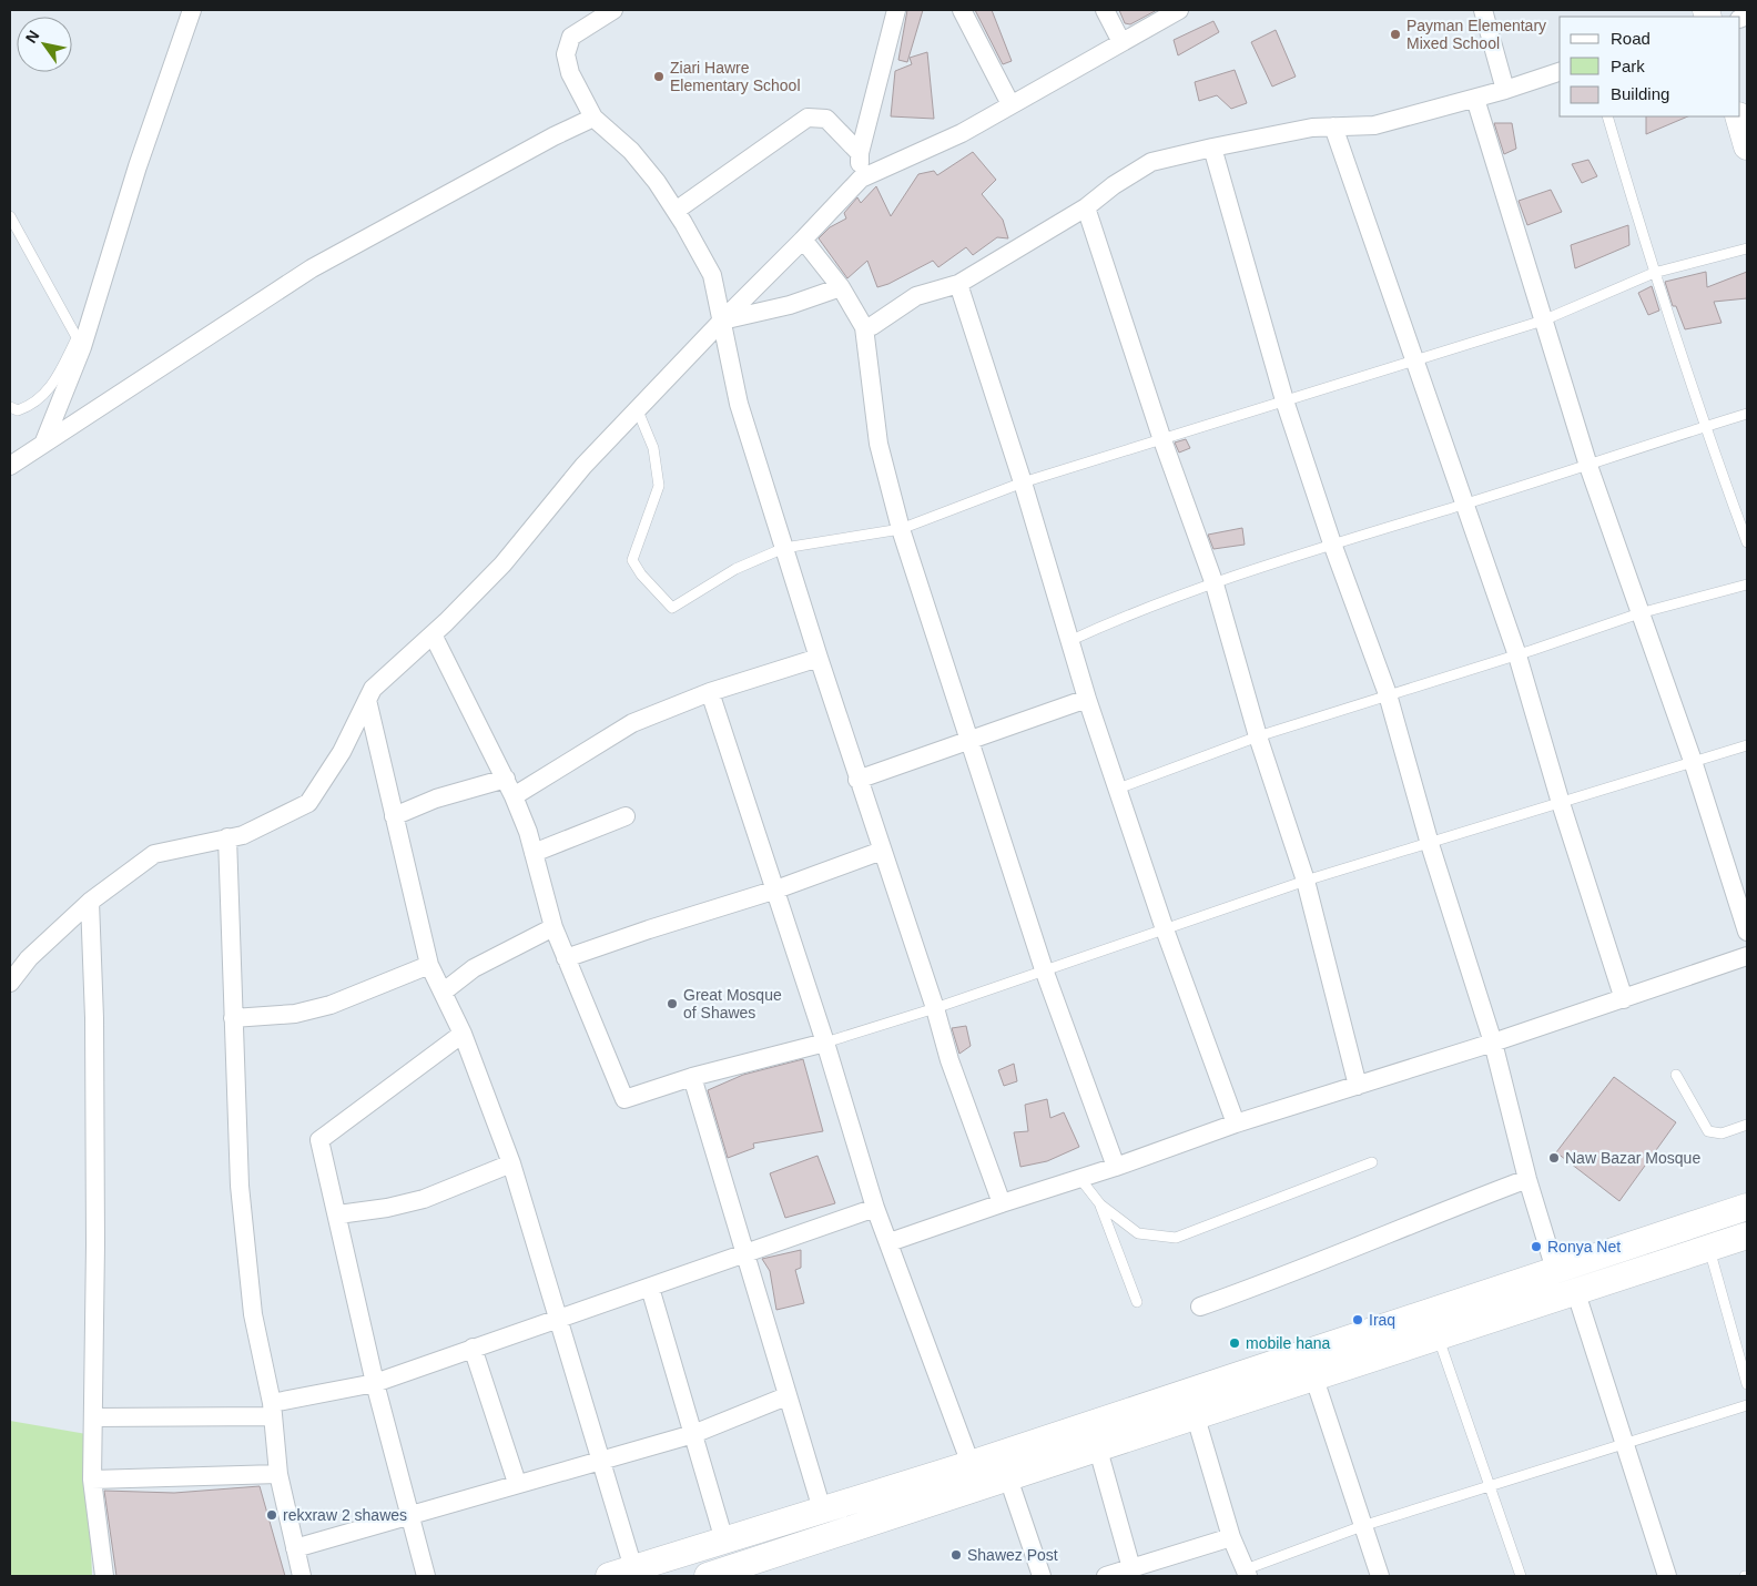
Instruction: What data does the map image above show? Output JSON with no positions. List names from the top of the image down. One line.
{"places":["Payman Elementary Mixed School","Ziari Hawre Elementary School","Great Mosque of Shawes","Naw Bazar Mosque","Ronya Net","Iraq","mobile hana","rekxraw 2 shawes","Shawez Post"],"legend":["Road","Park","Building"],"north":"top left"}
